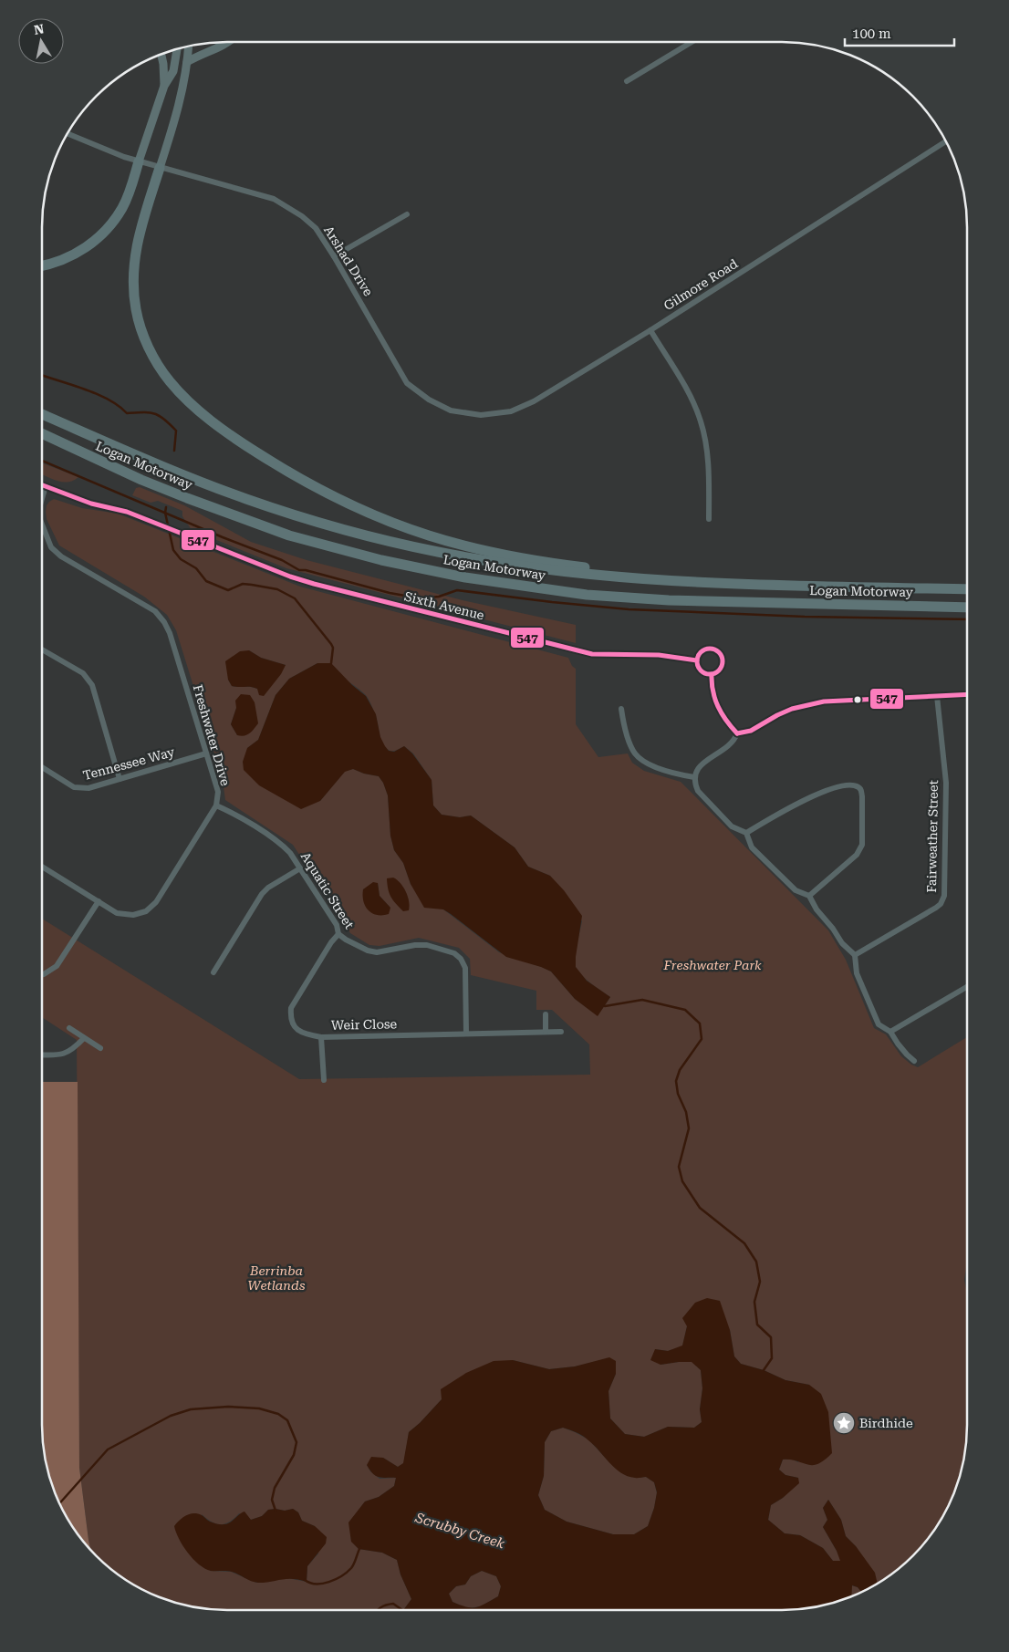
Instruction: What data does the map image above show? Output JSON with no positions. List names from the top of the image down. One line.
{"streets":{"highway":["Logan Motorway"],"street":["Arshad Drive","Gilmore Road","Sixth Avenue","Freshwater Drive","Tennessee Way","Fairweather Street","Aquatic Street","Weir Close"]},"crossings":[["Arshad Drive","Gilmore Road"],["Sixth Avenue","Freshwater Drive"],["Freshwater Drive","Tennessee Way"],["Freshwater Drive","Aquatic Street"],["Aquatic Street","Weir Close"]],"water":["Scrubby Creek"],"parks":["Freshwater Park","Berrinba Wetlands"],"places":{"place":["Birdhide"]},"lines":["transit line 547"],"scale_bar":"100 m","north":"top"}
